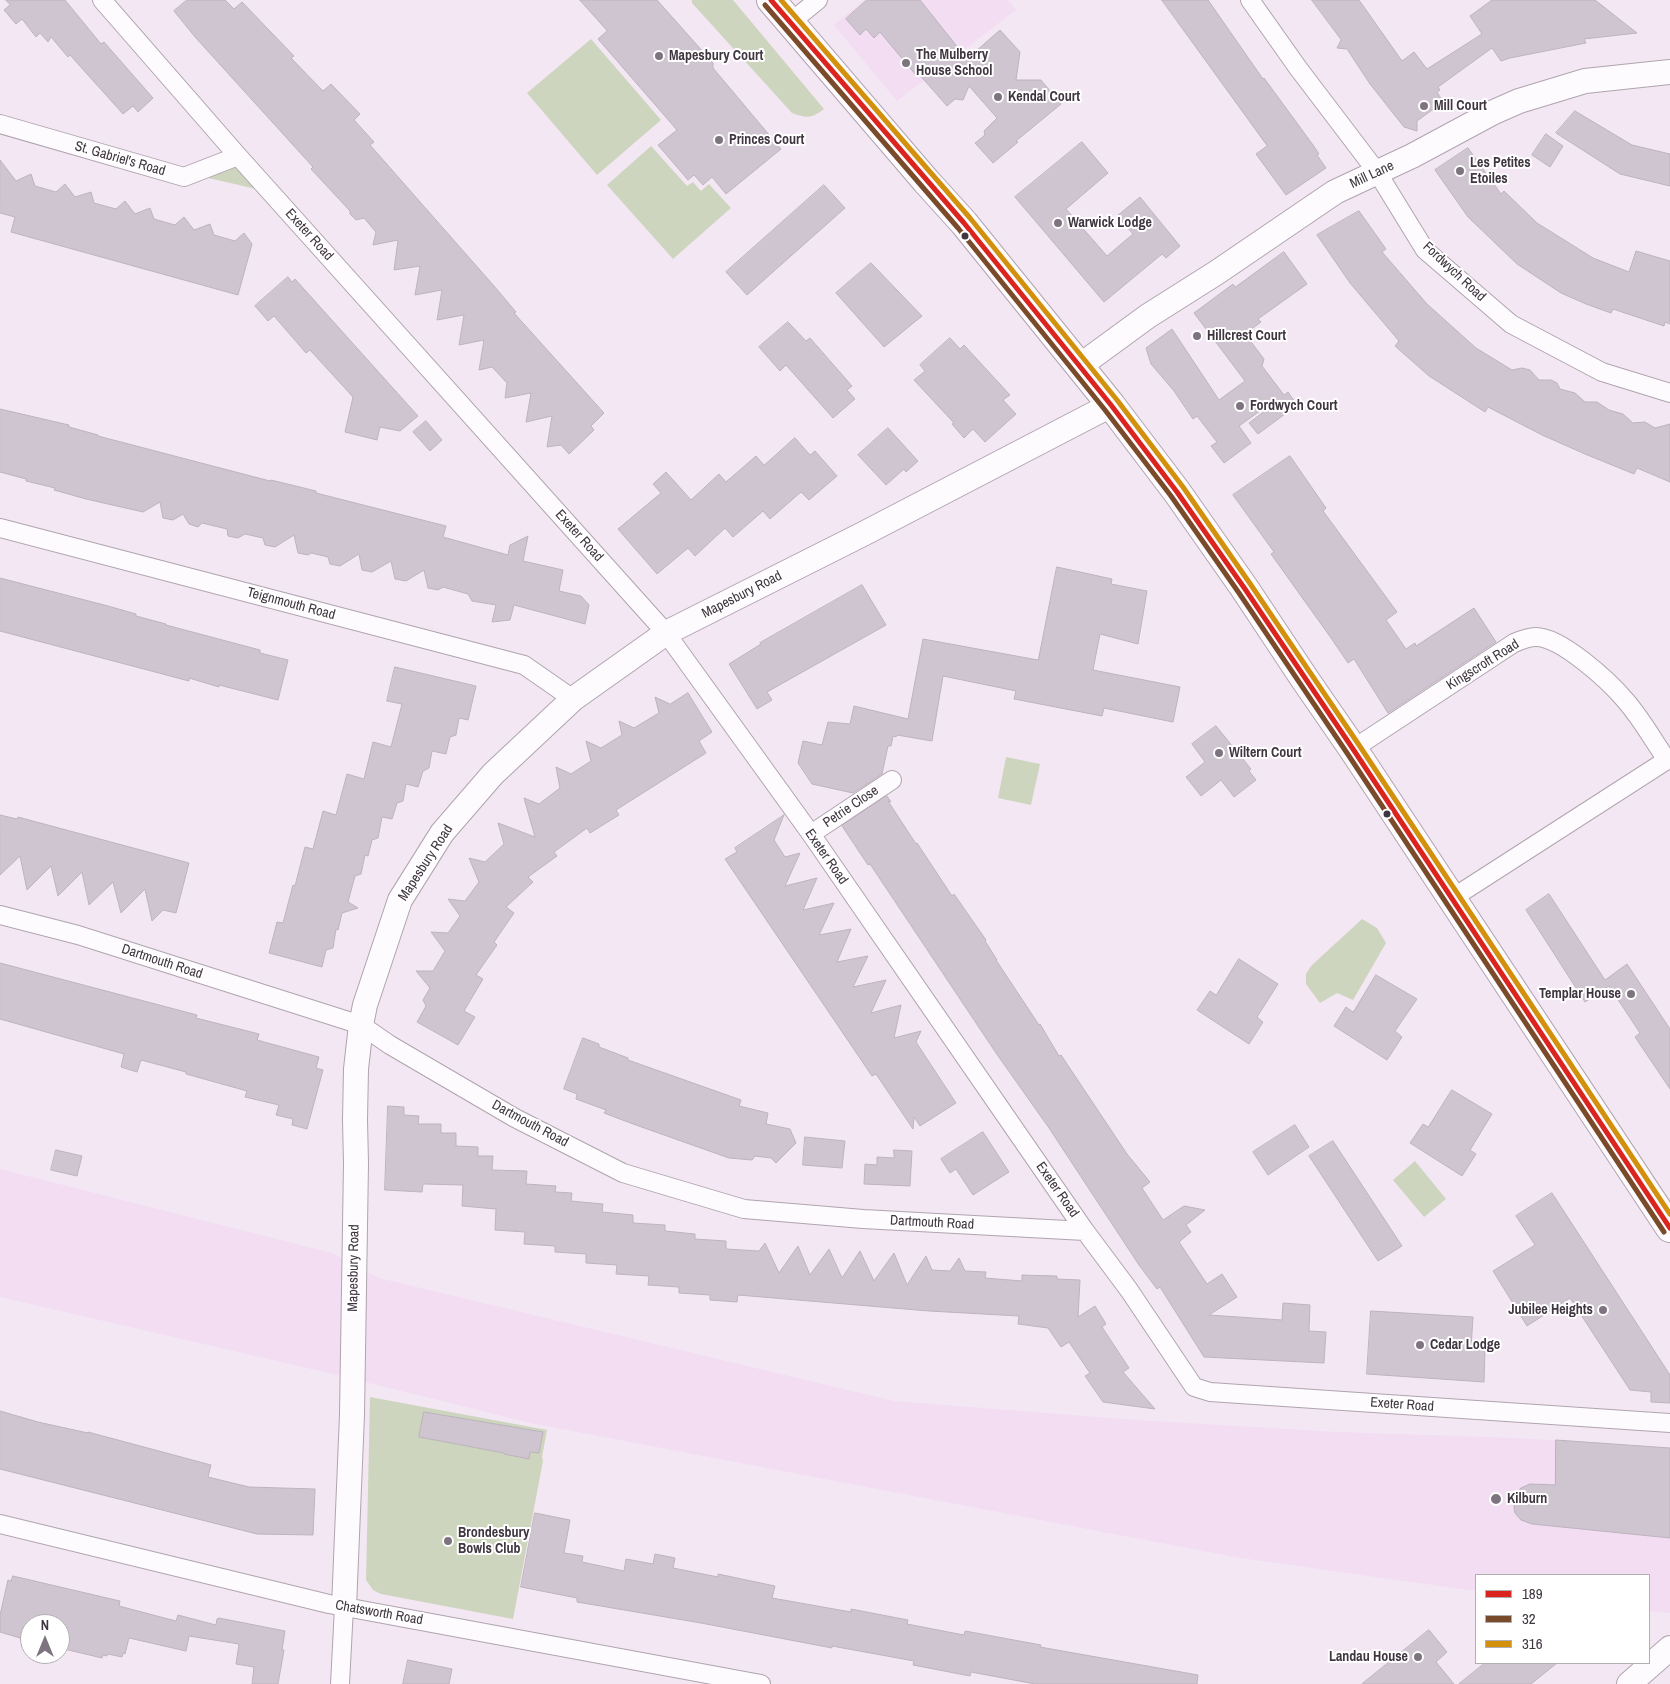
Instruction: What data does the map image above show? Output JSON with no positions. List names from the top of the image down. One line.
{"streets":{"street":["St. Gabriel's Road","Mill Lane","Exeter Road","Fordwych Road","Mapesbury Road","Teignmouth Road","Kingscroft Road","Petrie Close","Dartmouth Road","Chatsworth Road"]},"crossings":[["St. Gabriel's Road","Exeter Road"],["Mill Lane","Fordwych Road"],["Exeter Road","Mapesbury Road"],["Exeter Road","Petrie Close"],["Exeter Road","Dartmouth Road"],["Mapesbury Road","Teignmouth Road"],["Mapesbury Road","Dartmouth Road"],["Mapesbury Road","Chatsworth Road"]],"places":["Mapesbury Court","The Mulberry House School","Kendal Court","Mill Court","Princes Court","Les Petites Etoiles","Warwick Lodge","Hillcrest Court","Fordwych Court","Wiltern Court","Templar House","Jubilee Heights","Cedar Lodge","Kilburn","Brondesbury Bowls Club","Landau House"],"lines":["transit line 189","transit line 316","transit line 32"],"legend":["189","32","316"],"north":"top"}
